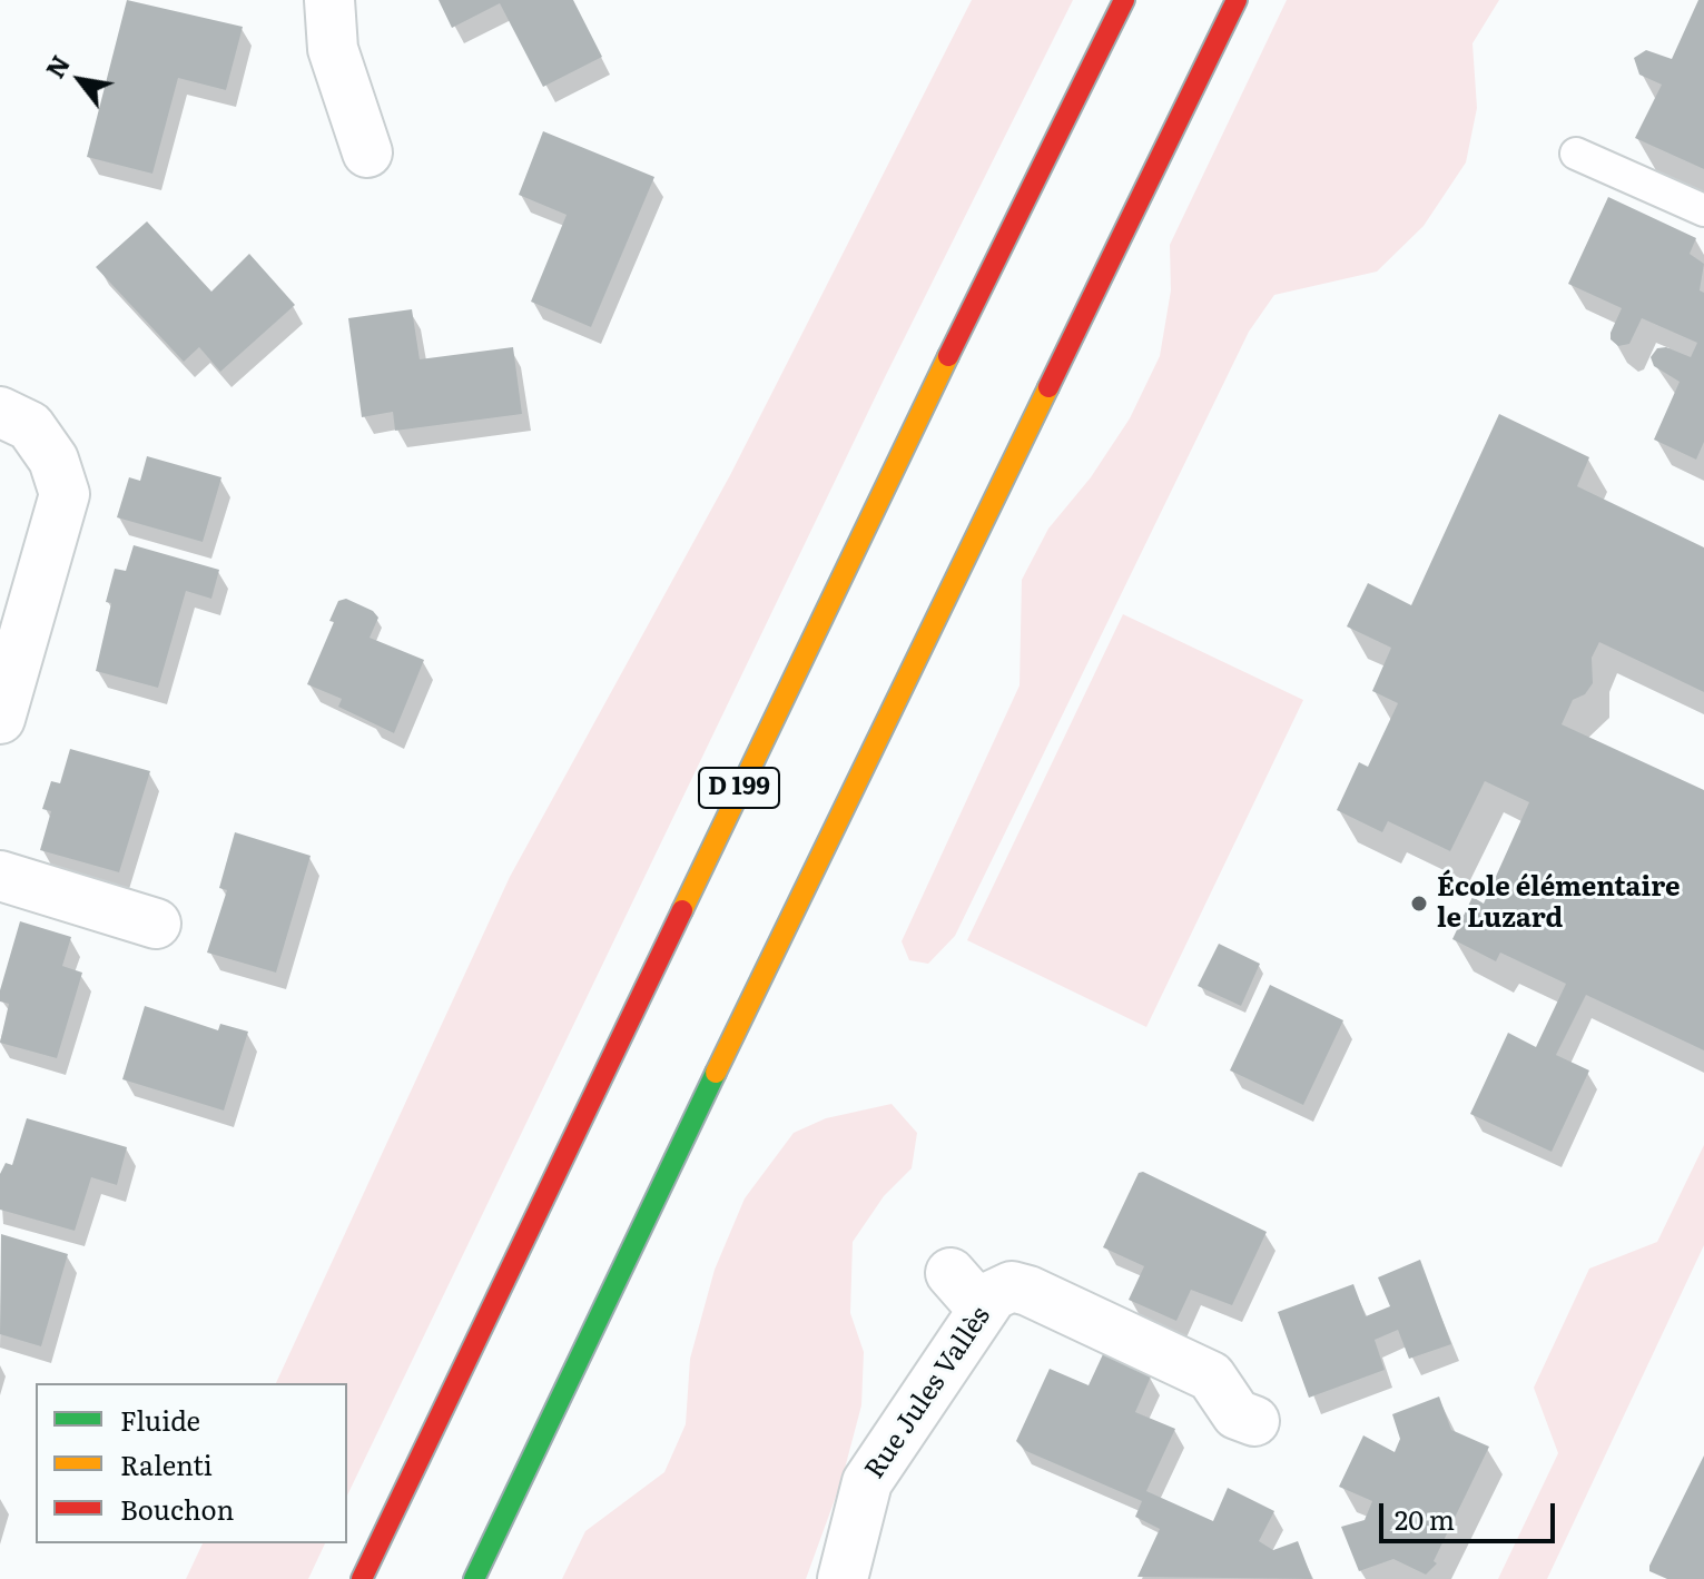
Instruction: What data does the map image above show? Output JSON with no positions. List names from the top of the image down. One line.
{"streets":{"highway":["D 199"],"street":["Rue Jules Vallès"]},"places":["École élémentaire le Luzard"],"legend":["Fluide","Ralenti","Bouchon"],"scale_bar":"20 m","north":"top left"}
